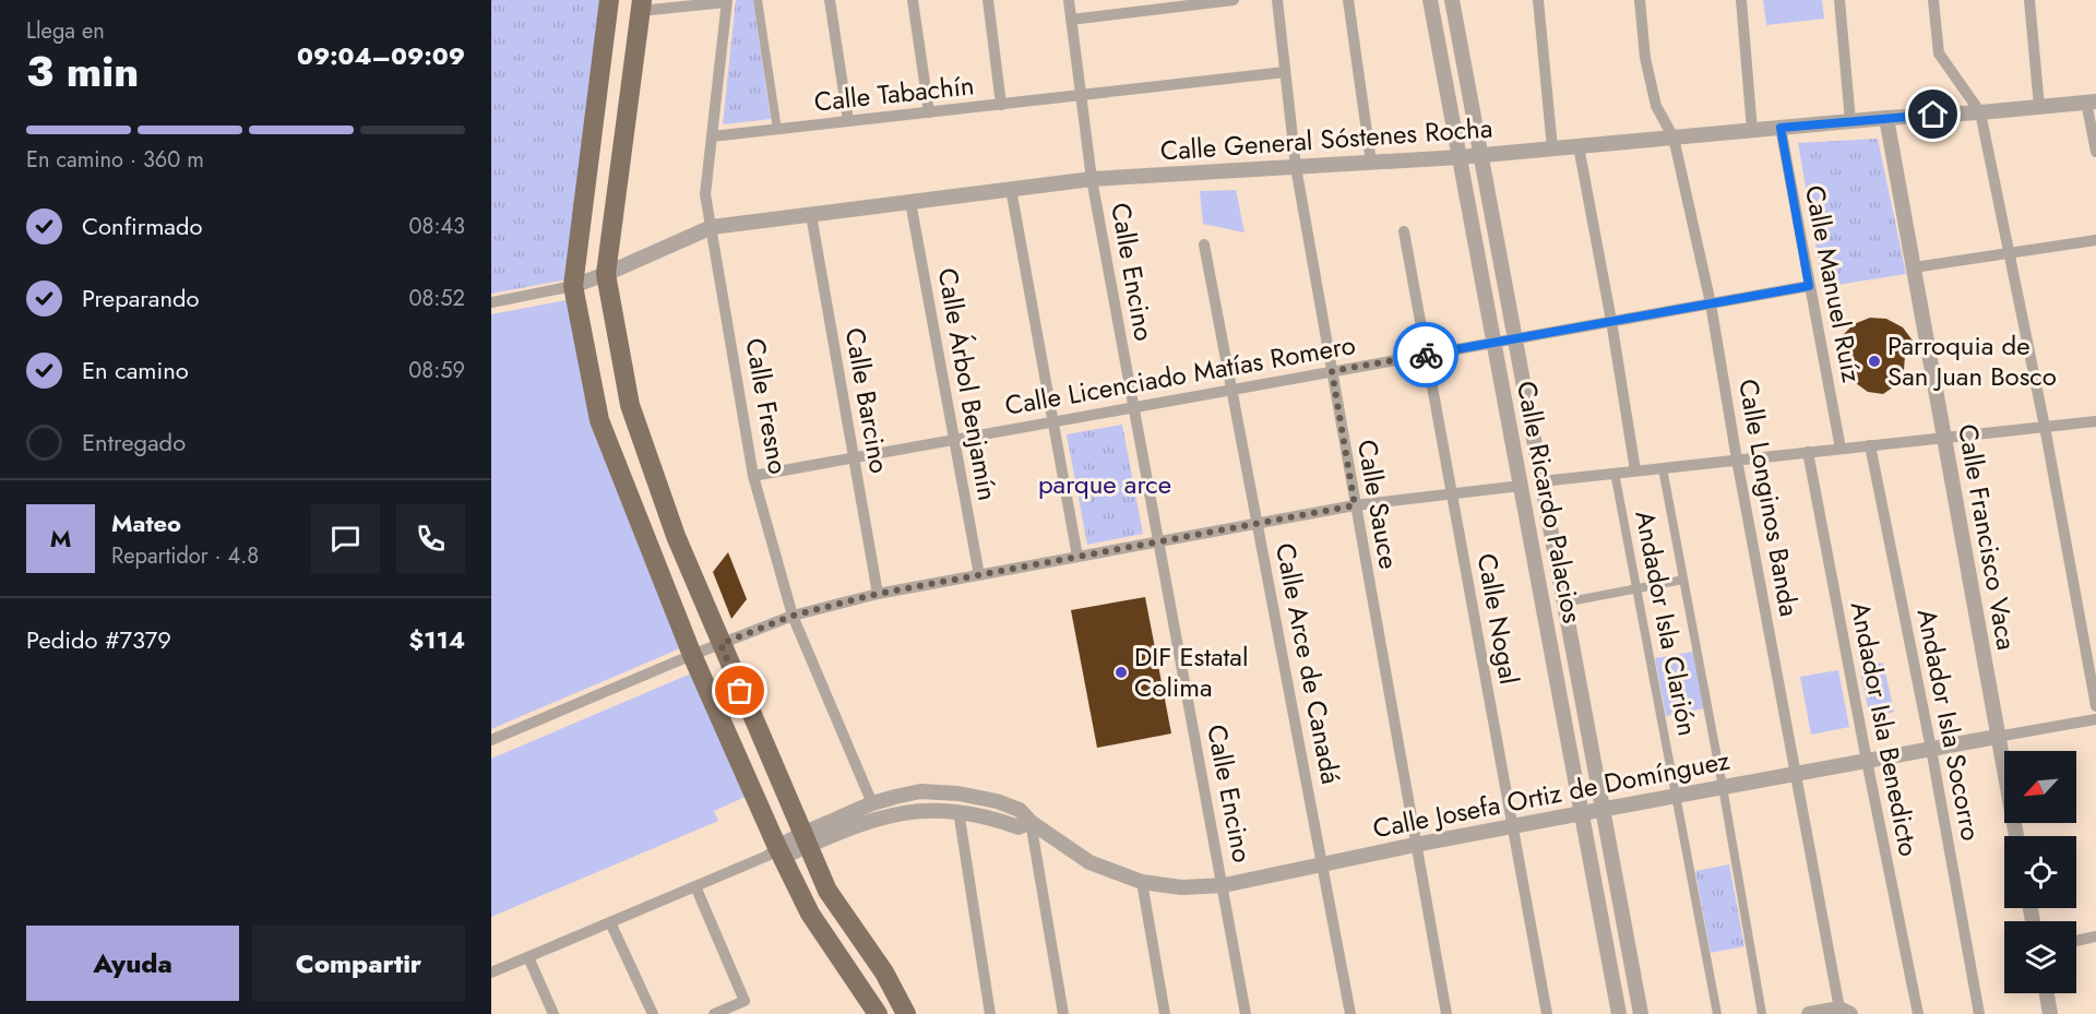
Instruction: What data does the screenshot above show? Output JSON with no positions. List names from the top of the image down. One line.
{"streets":{"street":["Calle Tabachín","Calle General Sóstenes Rocha","Calle Encino","Calle Manuel Ruíz","Calle Licenciado Matías Romero","Calle Árbol Benjamín","Calle Barcino","Calle Fresno","Calle Longinos Banda","Calle Ricardo Palacios","Calle Sauce","Calle Francisco Vaca","Calle Nogal","Andador Isla Clarión","Calle Arce de Canadá","Andador Isla Socorro","Andador Isla Benedicto","Calle Josefa Ortiz de Domínguez"]},"crossings":[["Calle Tabachín","Calle Encino"],["Calle Tabachín","Calle Fresno"],["Calle Tabachín","Calle Sauce"],["Calle General Sóstenes Rocha","Calle Encino"],["Calle General Sóstenes Rocha","Calle Manuel Ruíz"],["Calle General Sóstenes Rocha","Calle Árbol Benjamín"],["Calle General Sóstenes Rocha","Calle Barcino"],["Calle General Sóstenes Rocha","Calle Fresno"],["Calle General Sóstenes Rocha","Calle Longinos Banda"],["Calle General Sóstenes Rocha","Calle Ricardo Palacios"],["Calle General Sóstenes Rocha","Calle Sauce"],["Calle General Sóstenes Rocha","Calle Francisco Vaca"],["Calle Encino","Calle Licenciado Matías Romero"],["Calle Encino","Calle Josefa Ortiz de Domínguez"],["Calle Manuel Ruíz","Calle Licenciado Matías Romero"],["Calle Licenciado Matías Romero","Calle Árbol Benjamín"],["Calle Licenciado Matías Romero","Calle Barcino"],["Calle Licenciado Matías Romero","Calle Fresno"],["Calle Licenciado Matías Romero","Calle Longinos Banda"],["Calle Licenciado Matías Romero","Calle Ricardo Palacios"],["Calle Licenciado Matías Romero","Calle Sauce"],["Calle Licenciado Matías Romero","Calle Nogal"],["Calle Licenciado Matías Romero","Calle Arce de Canadá"],["Calle Fresno","Calle Josefa Ortiz de Domínguez"],["Calle Longinos Banda","Calle Josefa Ortiz de Domínguez"],["Calle Ricardo Palacios","Calle Josefa Ortiz de Domínguez"],["Calle Sauce","Calle Josefa Ortiz de Domínguez"],["Calle Francisco Vaca","Calle Josefa Ortiz de Domínguez"],["Calle Nogal","Calle Josefa Ortiz de Domínguez"],["Andador Isla Clarión","Calle Josefa Ortiz de Domínguez"],["Calle Arce de Canadá","Calle Josefa Ortiz de Domínguez"],["Andador Isla Socorro","Calle Josefa Ortiz de Domínguez"],["Andador Isla Benedicto","Calle Josefa Ortiz de Domínguez"]],"parks":["parque arce"],"places":["Parroquia de San Juan Bosco","DIF Estatal Colima"],"north":"bottom left","page":{"heading":["3 min","Llega en","09:04–09:09"],"panel":["Mateo","Repartidor · 4.8","Pedido #7379","$114"],"bar":"En camino · 360 m","list":[["Confirmado","08:43"],["Preparando","08:52"],["En camino","08:59"],"Entregado"],"round":"M","buttons":["Ayuda","Compartir"]}}
